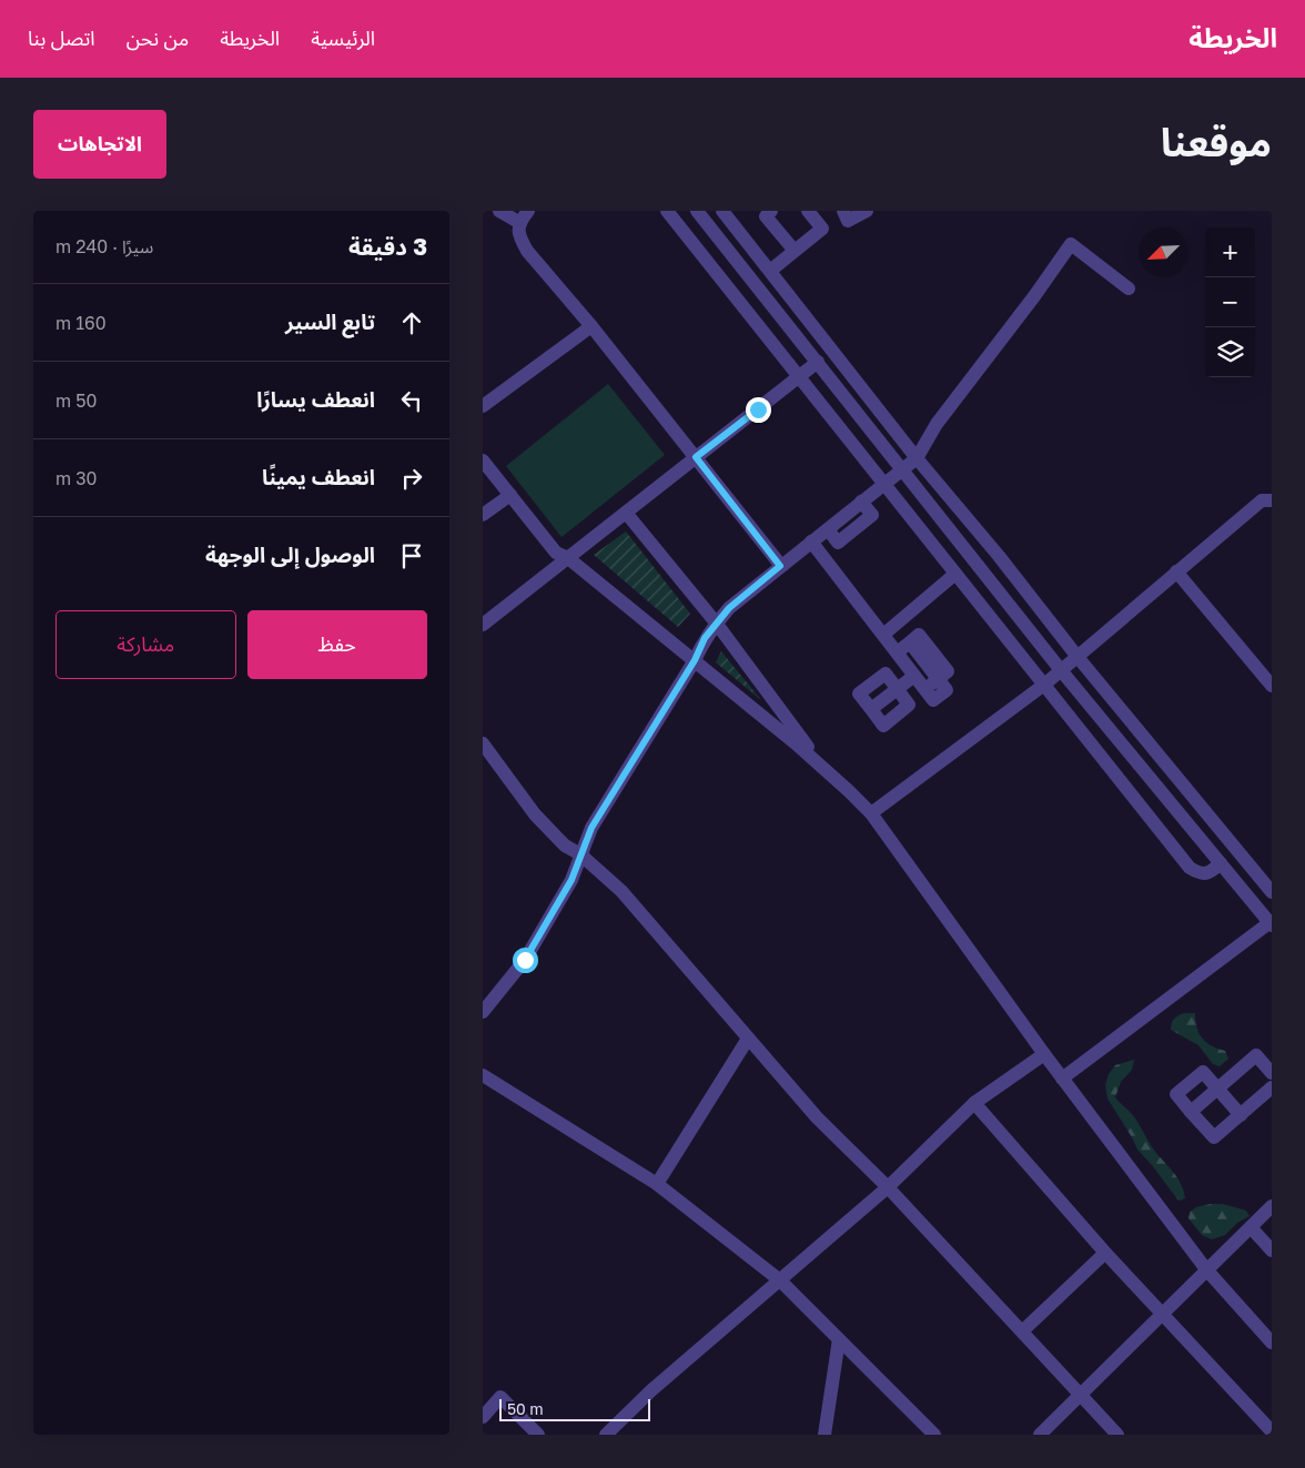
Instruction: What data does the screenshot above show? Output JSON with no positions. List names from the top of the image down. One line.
{"scale_bar":"50 m","north":"bottom left","page":{"header":"الخريطة","nav":["الرئيسية","الخريطة","من نحن","اتصل بنا"],"title":"موقعنا","buttons":["الاتجاهات",["حفظ","مشاركة"]],"heading":["3 دقيقة","سيرًا · 240 m"],"map_buttons":["+","−"],"list":[["تابع السير","160 m"],["انعطف يسارًا","50 m"],["انعطف يمينًا","30 m"],"الوصول إلى الوجهة"],"scale":"50 m"}}
